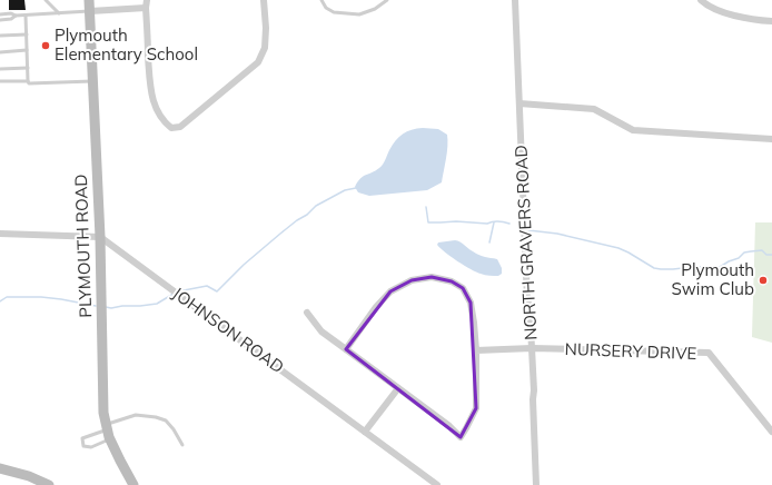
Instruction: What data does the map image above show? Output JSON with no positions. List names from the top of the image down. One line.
{"streets":{"main road":["PLYMOUTH ROAD"],"street":["NORTH GRAVERS ROAD","JOHNSON ROAD","NURSERY DRIVE"]},"crossings":[["NORTH GRAVERS ROAD","NURSERY DRIVE"],["PLYMOUTH ROAD","JOHNSON ROAD"]],"places":["Plymouth Elementary School","Plymouth Swim Club"]}
